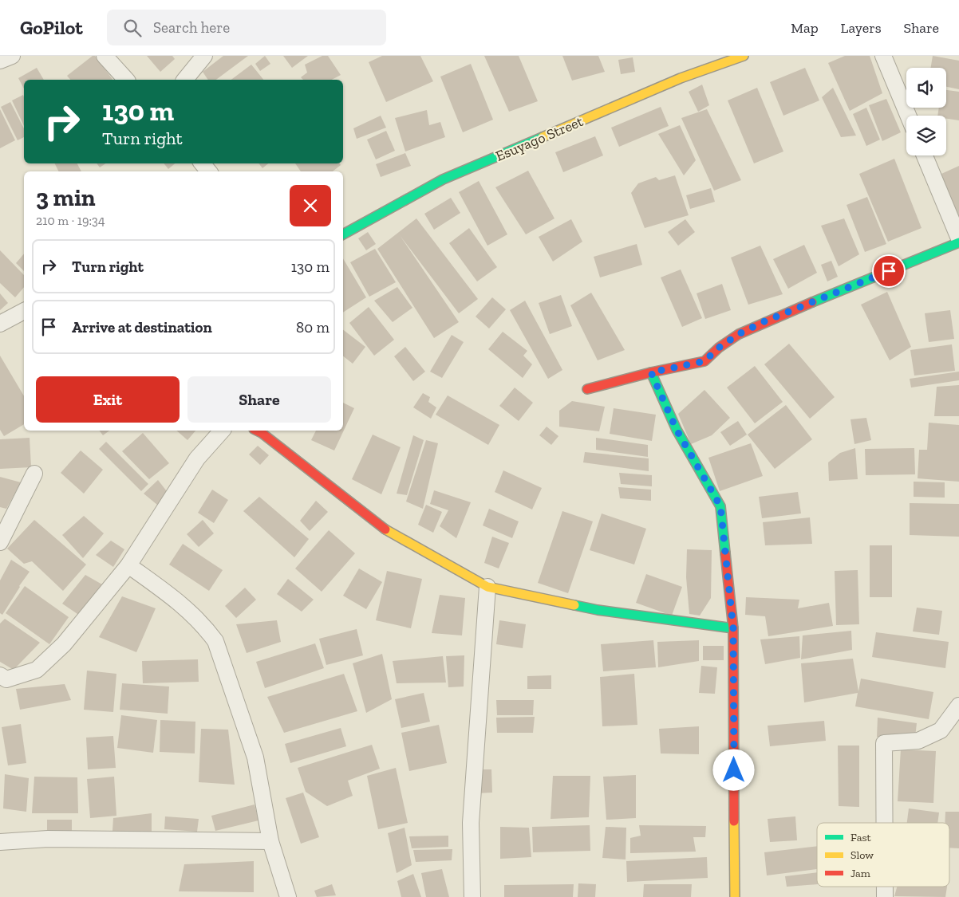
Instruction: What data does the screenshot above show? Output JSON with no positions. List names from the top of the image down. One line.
{"streets":{"street":["Esuyago Street"]},"legend":["Fast","Slow","Jam"],"page":{"header":"GoPilot","search":"Search here","nav":["Map","Layers","Share"],"turn":["130 m","Turn right"],"heading":["3 min","210 m · 19:34"],"list":[{"name":"Turn right","value":"130 m"},{"name":"Arrive at destination","value":"80 m"}],"buttons":["Exit","Share"]}}
